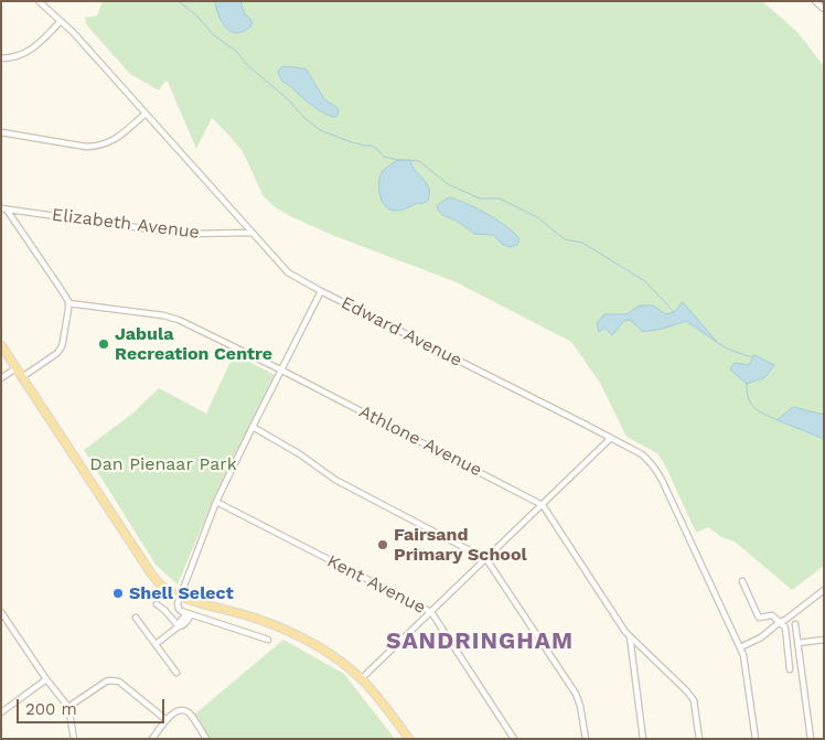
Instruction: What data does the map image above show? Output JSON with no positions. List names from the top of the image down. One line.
{"streets":{"street":["Elizabeth Avenue","Edward Avenue","Athlone Avenue","Kent Avenue"]},"crossings":[["Elizabeth Avenue","Edward Avenue"]],"districts":["SANDRINGHAM"],"parks":["Dan Pienaar Park"],"places":["Jabula Recreation Centre","Fairsand Primary School","Shell Select"],"scale_bar":"200 m"}
